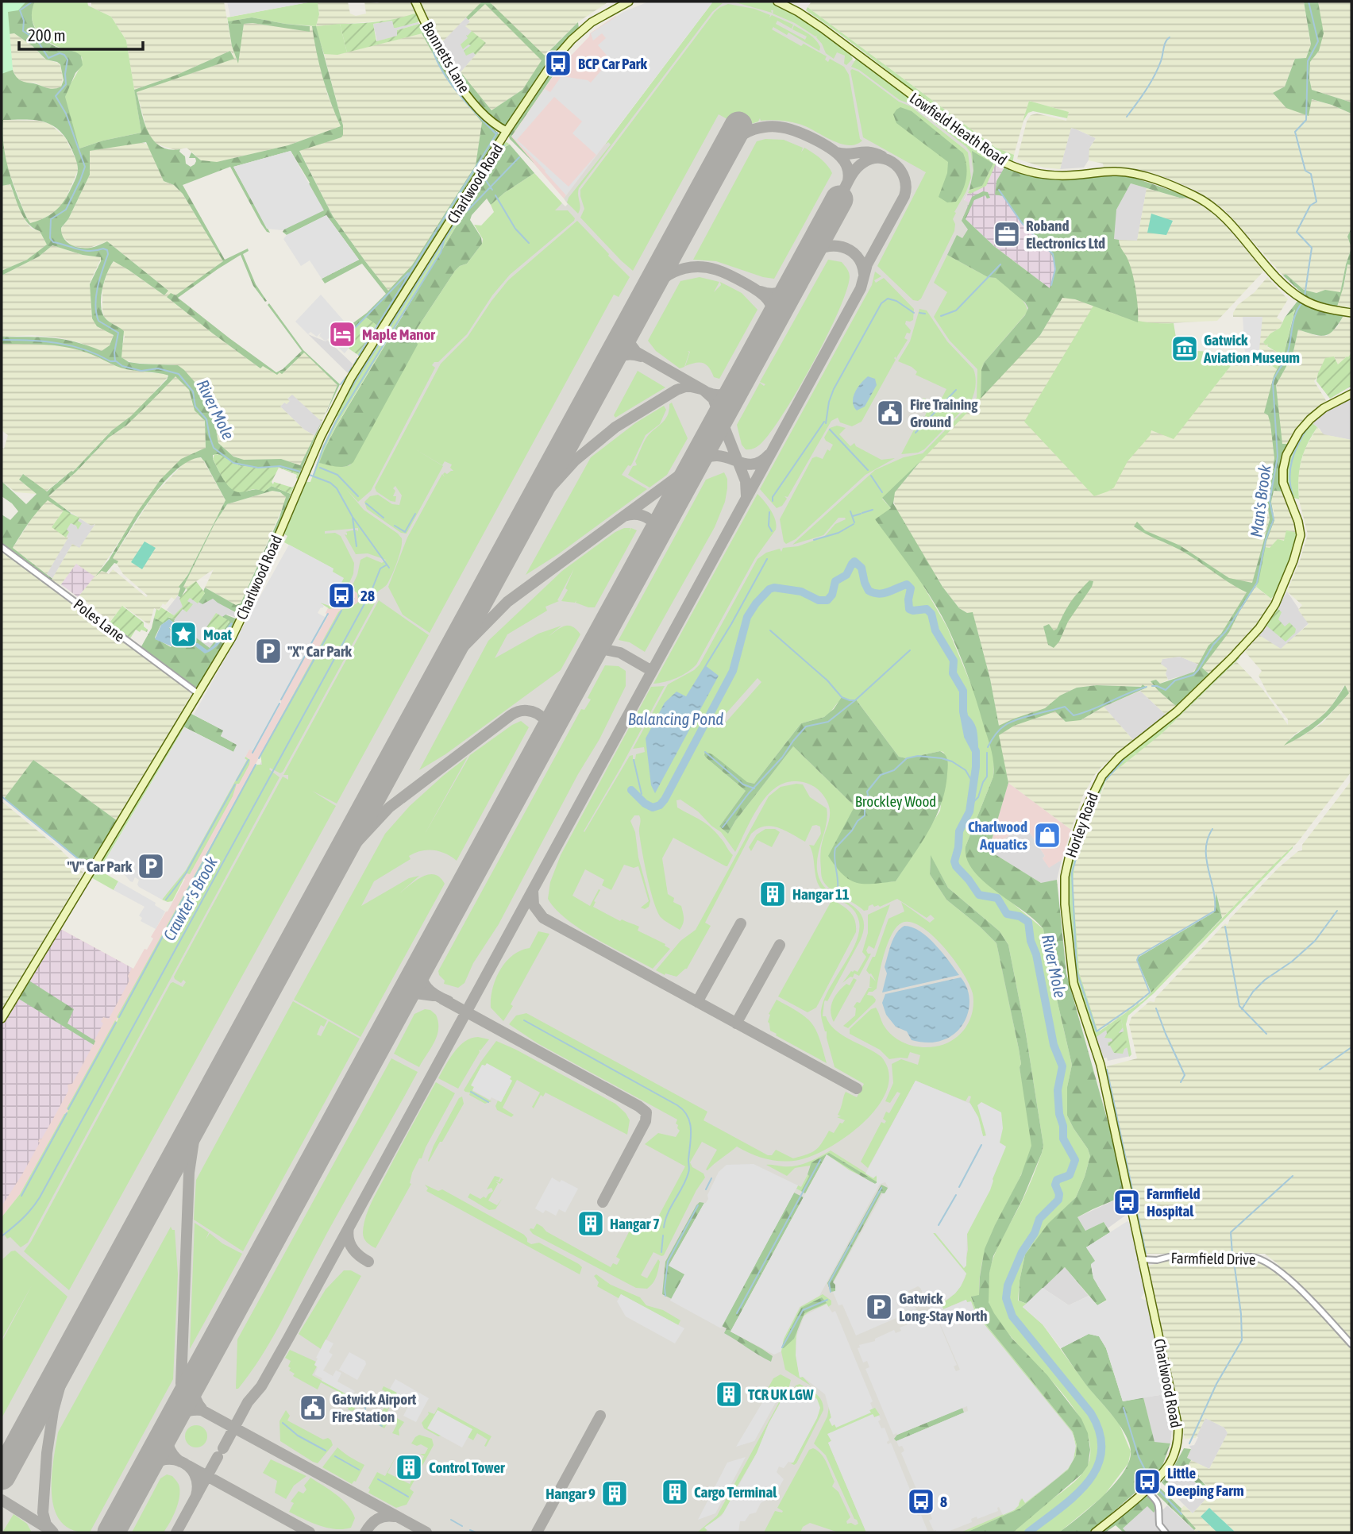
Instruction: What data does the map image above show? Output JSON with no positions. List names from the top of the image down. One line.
{"streets":{"street":["Bonnetts Lane","Lowfield Heath Road","Charlwood Road","Poles Lane","Horley Road","Farmfield Drive"]},"crossings":[["Bonnetts Lane","Charlwood Road"],["Charlwood Road","Poles Lane"],["Charlwood Road","Horley Road"],["Horley Road","Farmfield Drive"]],"water":["River Mole","Man's Brook","Balancing Pond","Crawter's Brook"],"parks":["Brockley Wood"],"places":{"bus stop":["BCP Car Park","28","Farmfield Hospital","Little Deeping Farm","8"],"office":["Roband Electronics Ltd"],"hotel":["Maple Manor"],"museum":["Gatwick Aviation Museum"],"public building":["Fire Training Ground","Gatwick Airport Fire Station"],"place":["Moat"],"parking":["\"X\" Car Park","\"V\" Car Park","Gatwick Long-Stay North"],"shop":["Charlwood Aquatics"],"building":["Hangar 11","Hangar 7","TCR UK LGW","Control Tower","Cargo Terminal","Hangar 9"]},"scale_bar":"200 m"}
